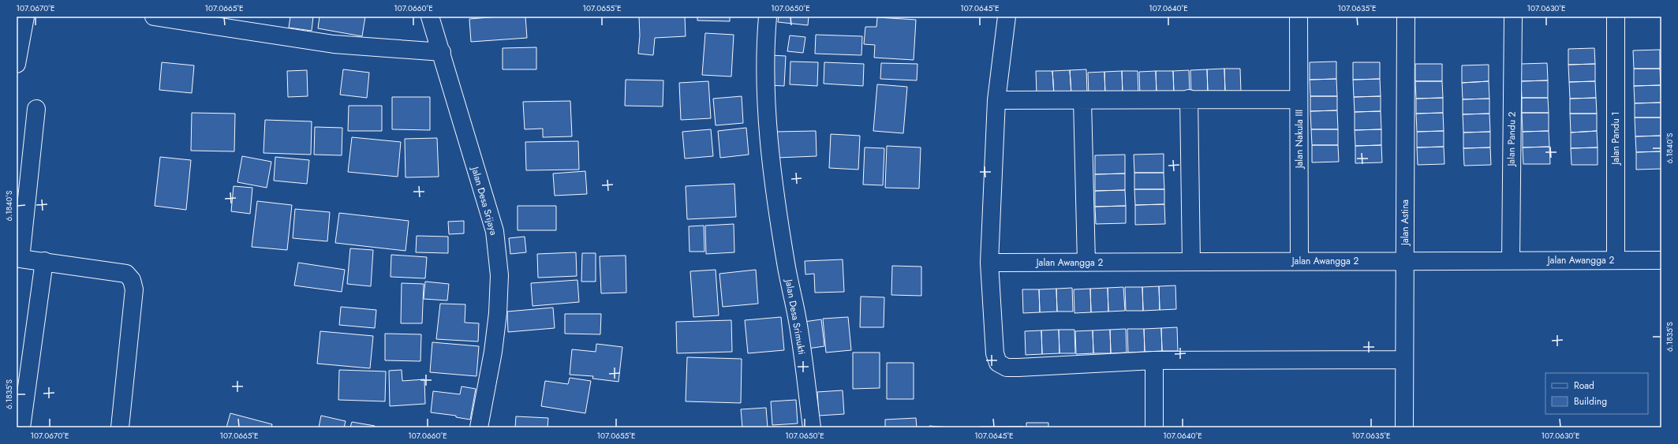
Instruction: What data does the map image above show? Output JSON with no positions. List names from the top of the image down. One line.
{"streets":{"street":["Jalan Pandu 1","Jalan Nakula III","Jalan Pandu 2","Jalan Desa Srijaya","Jalan Astina","Jalan Awangga 2","Jalan Desa Srimukti"]},"crossings":[["Jalan Pandu 1","Jalan Awangga 2"],["Jalan Nakula III","Jalan Awangga 2"],["Jalan Pandu 2","Jalan Awangga 2"],["Jalan Astina","Jalan Awangga 2"]],"legend":["Road","Building"],"coordinates":["107.0670°E","107.0665°E","107.0660°E","107.0655°E","107.0650°E","107.0645°E","107.0640°E","107.0635°E","107.0630°E","6.1840°S","6.1835°S"]}
